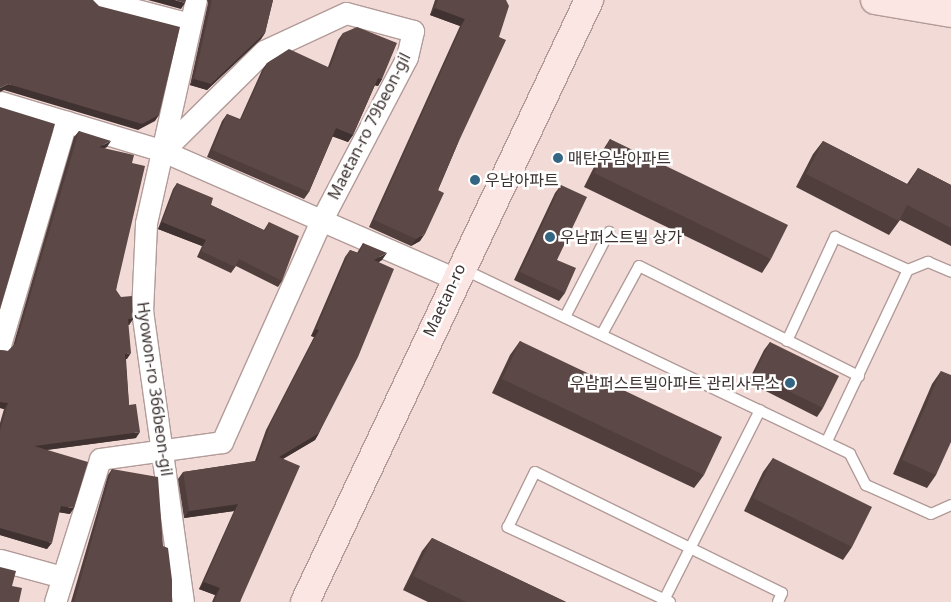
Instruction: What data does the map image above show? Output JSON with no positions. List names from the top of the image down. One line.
{"streets":{"street":["Maetan-ro 79beon-gil","Maetan-ro","Hyowon-ro 366beon-gil"]},"crossings":[["Maetan-ro 79beon-gil","Hyowon-ro 366beon-gil"]],"places":["매탄우남아파트","우남아파트","우남퍼스트빌 상가","우남퍼스트빌아파트 관리사무소"]}
